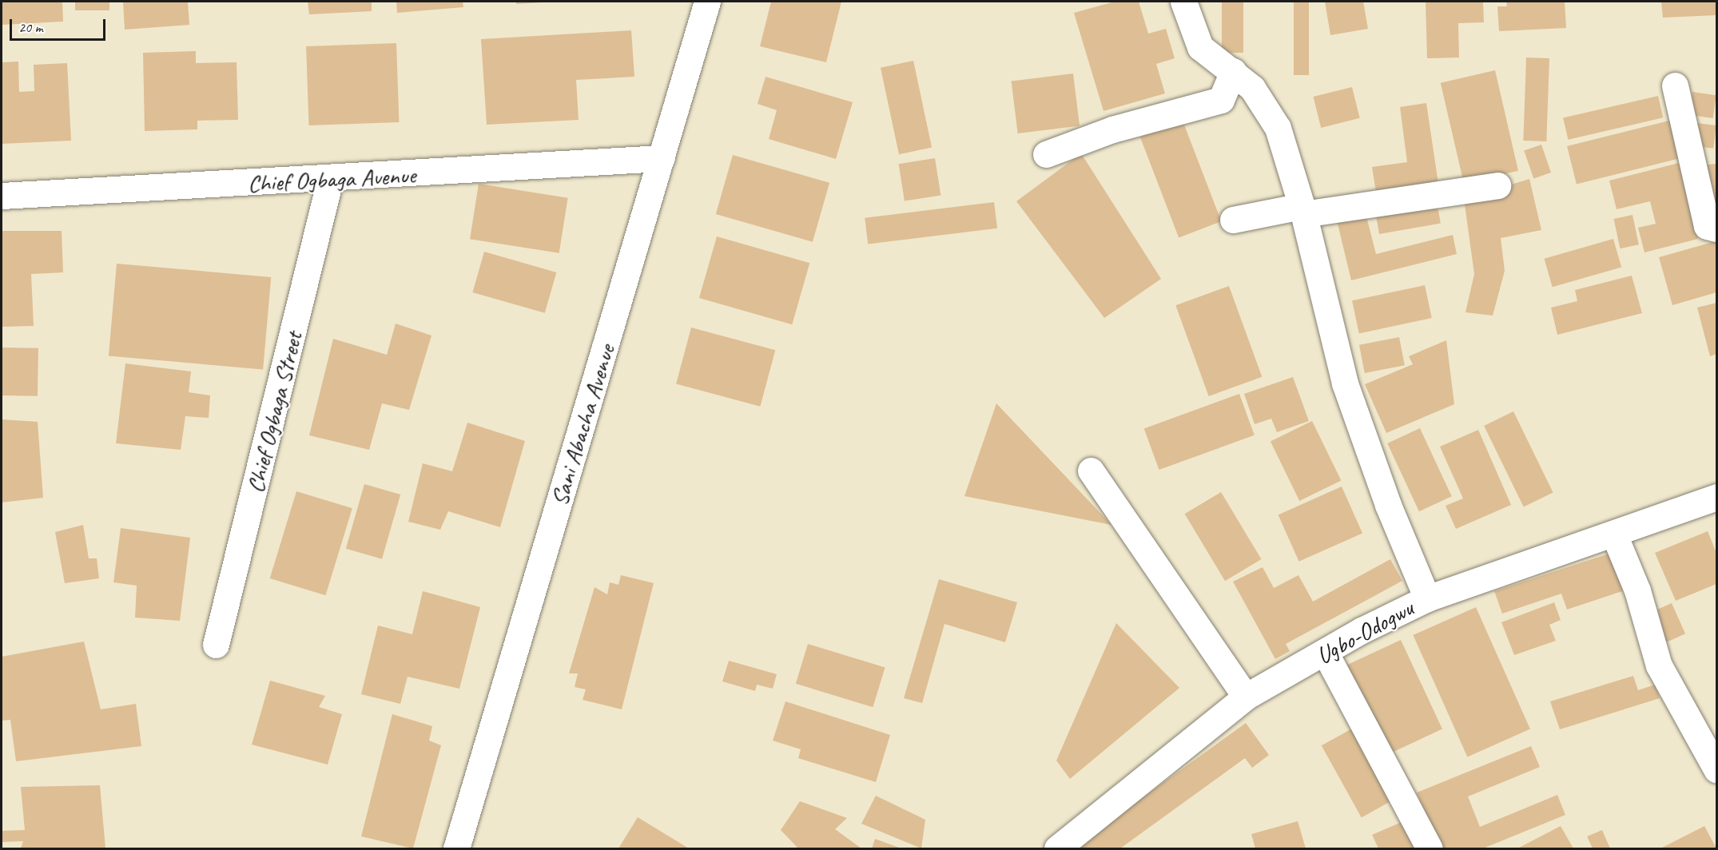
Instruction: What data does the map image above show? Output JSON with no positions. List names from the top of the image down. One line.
{"streets":{"street":["Chief Ogbaga Avenue","Chief Ogbaga Street","Sani Abacha Avenue","Ugbo-Odogwu"]},"crossings":[["Chief Ogbaga Avenue","Chief Ogbaga Street"],["Chief Ogbaga Avenue","Sani Abacha Avenue"]],"scale_bar":"20 m"}
